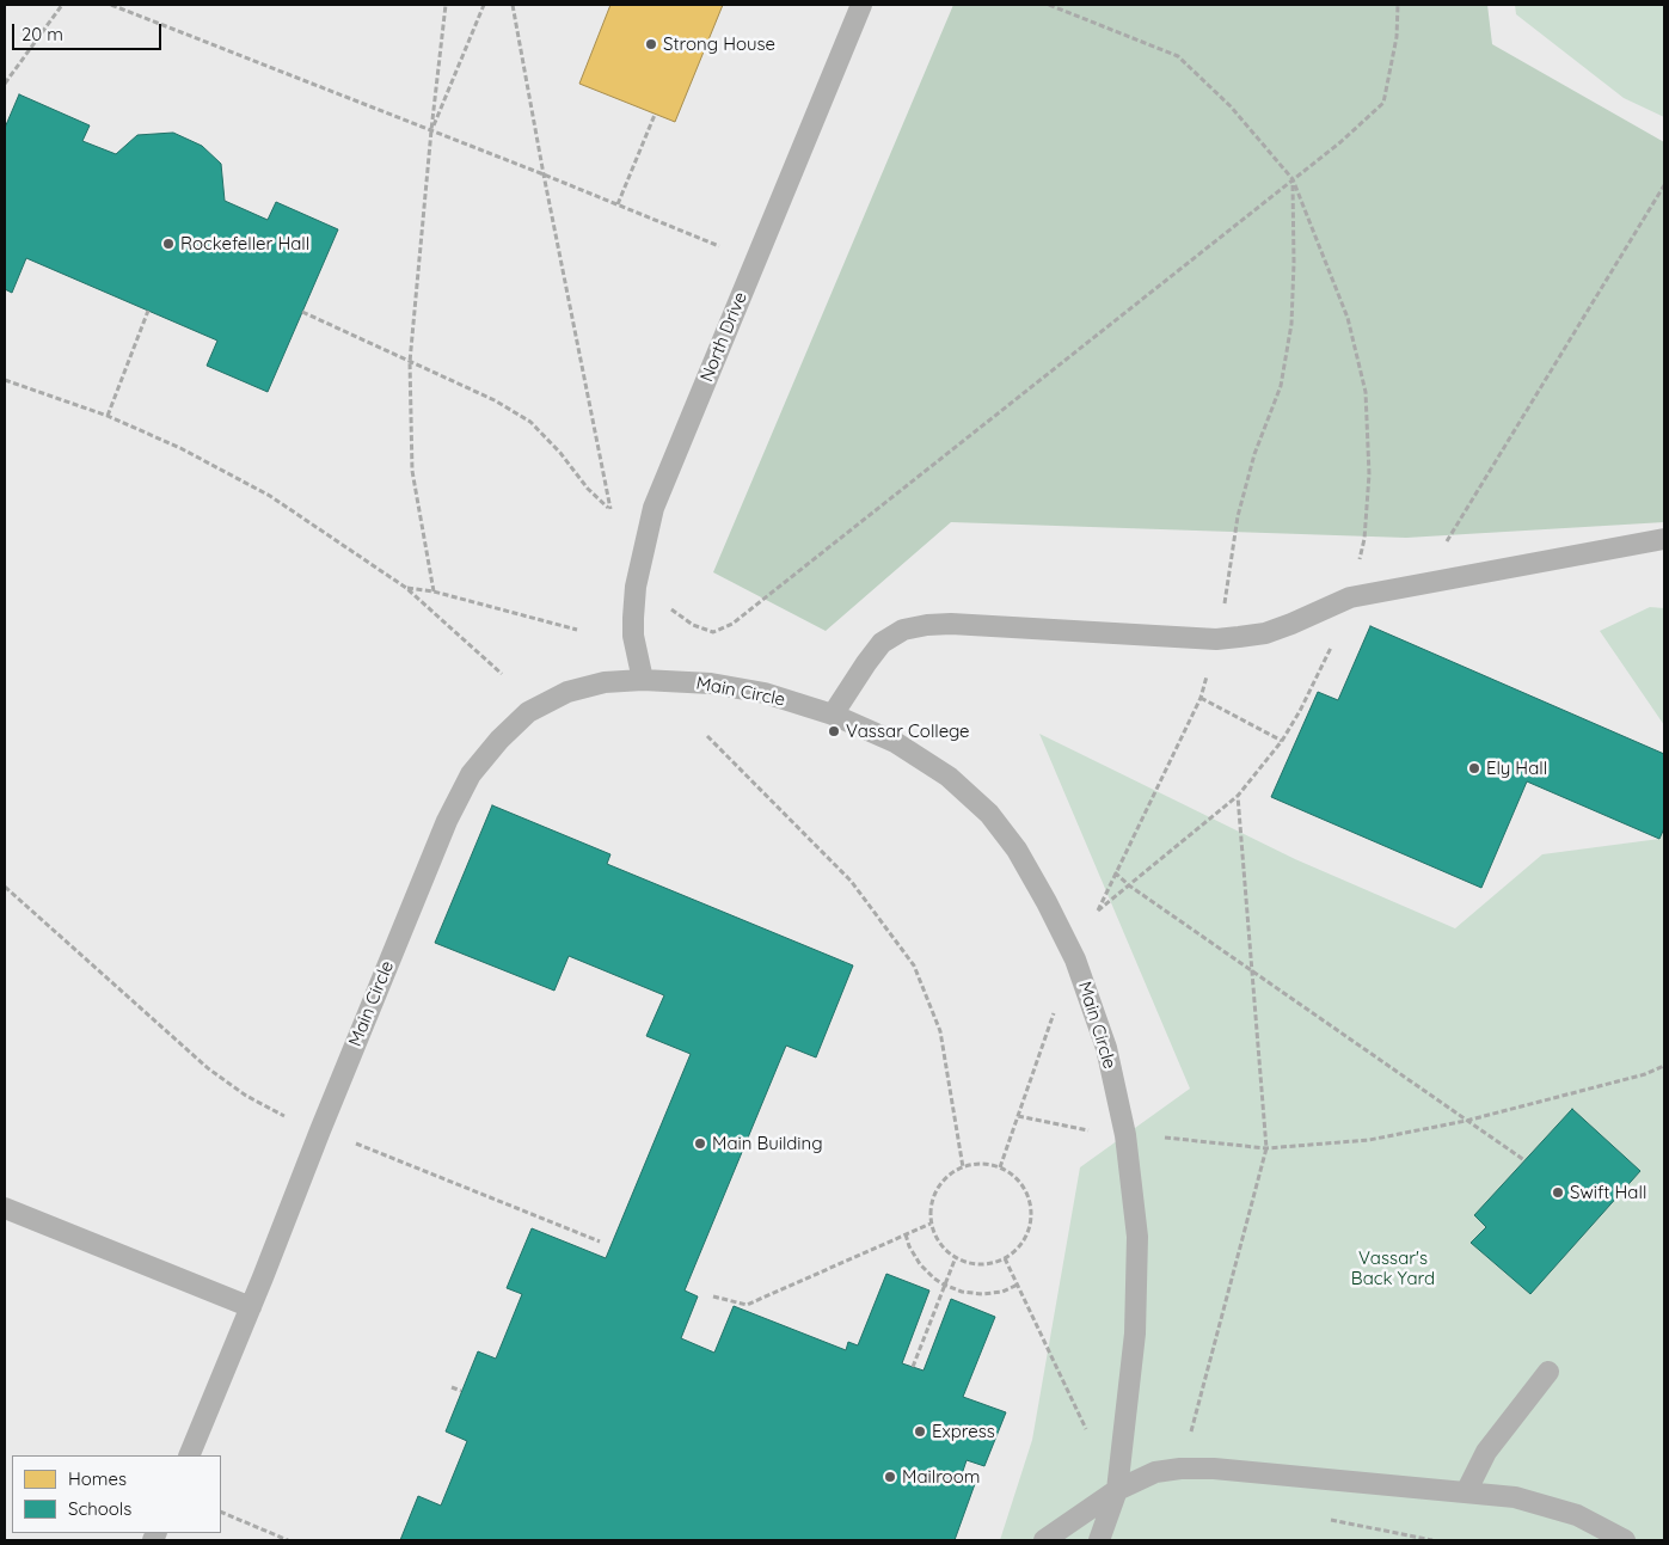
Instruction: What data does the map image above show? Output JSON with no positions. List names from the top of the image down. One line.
{"streets":{"lane":["North Drive","Main Circle"]},"crossings":[["North Drive","Main Circle"]],"parks":["Vassar's Back Yard"],"places":["Strong House","Rockefeller Hall","Vassar College","Ely Hall","Main Building","Swift Hall","Express","Mailroom"],"legend":["Homes","Schools"],"scale_bar":"20 m"}
